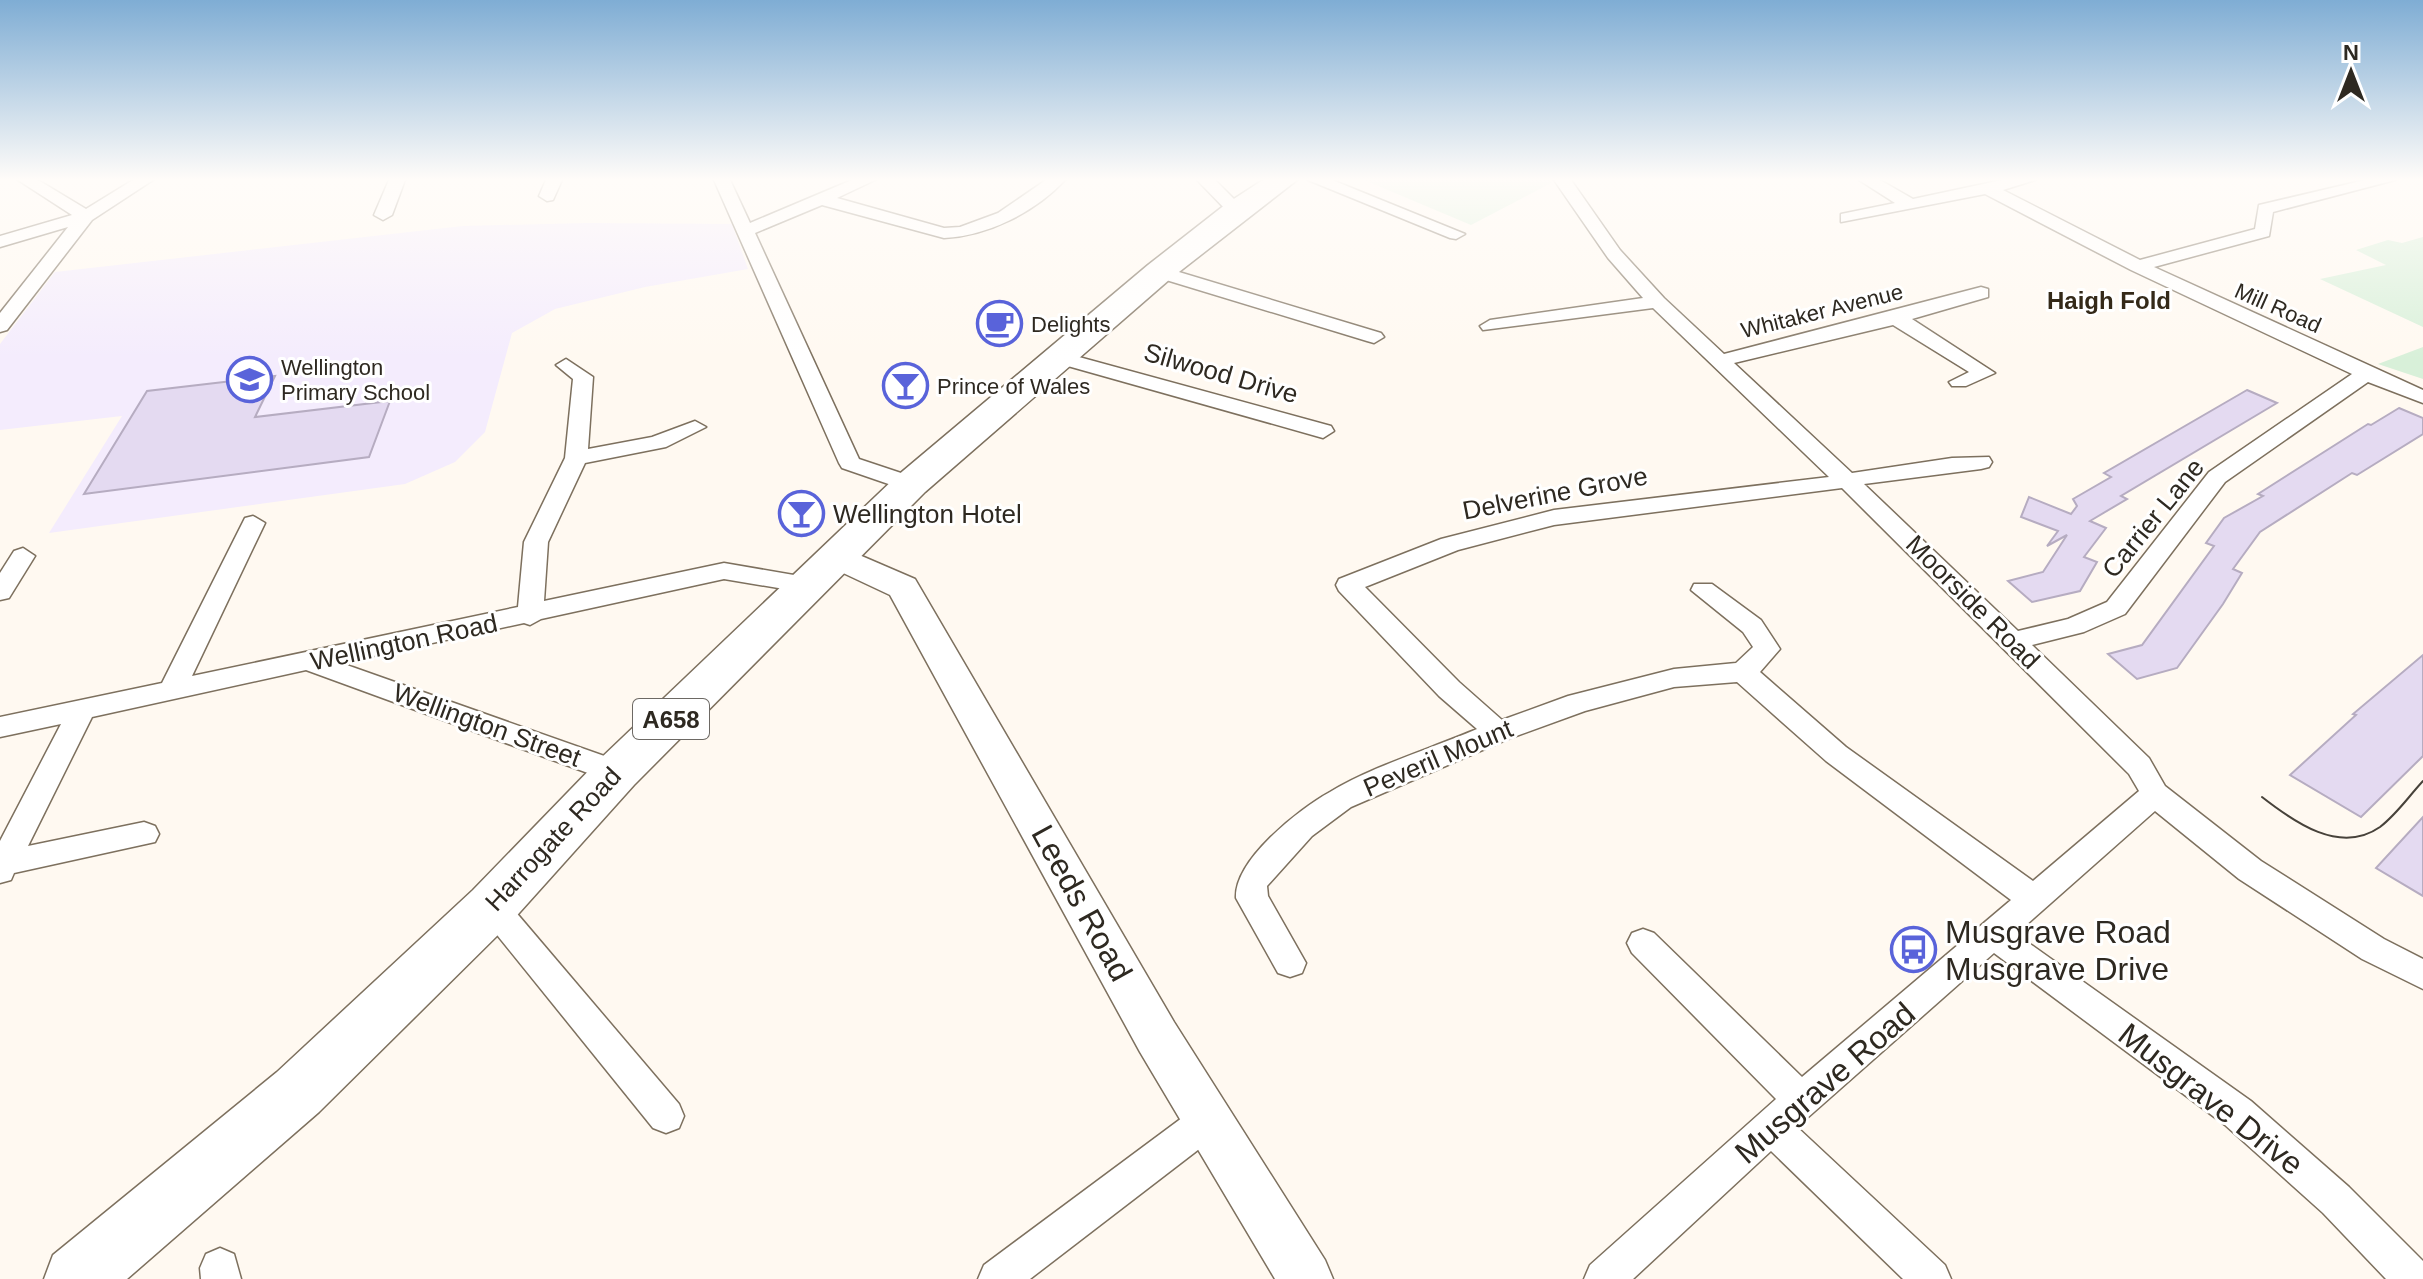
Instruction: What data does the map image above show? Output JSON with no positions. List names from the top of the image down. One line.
{"streets":{"highway":["A658","Harrogate Road"],"street":["Mill Road","Whitaker Avenue","Silwood Drive","Delverine Grove","Carrier Lane","Moorside Road","Wellington Road","Wellington Street","Peveril Mount","Leeds Road","Musgrave Road","Musgrave Drive"]},"crossings":[["Mill Road","Carrier Lane"],["Whitaker Avenue","Moorside Road"],["Silwood Drive","Harrogate Road"],["Delverine Grove","Moorside Road"],["Delverine Grove","Peveril Mount"],["Carrier Lane","Moorside Road"],["Moorside Road","Musgrave Road"],["Wellington Road","Wellington Street"],["Wellington Road","Harrogate Road"],["Wellington Road","Leeds Road"],["Wellington Street","Harrogate Road"],["Harrogate Road","Leeds Road"],["Musgrave Road","Musgrave Drive"]],"districts":["Haigh Fold"],"places":{"cafe":["Delights"],"school or university":["Wellington Primary School"],"bar":["Prince of Wales","Wellington Hotel"],"bus stop":["Musgrave Road Musgrave Drive"]},"north":"top"}
